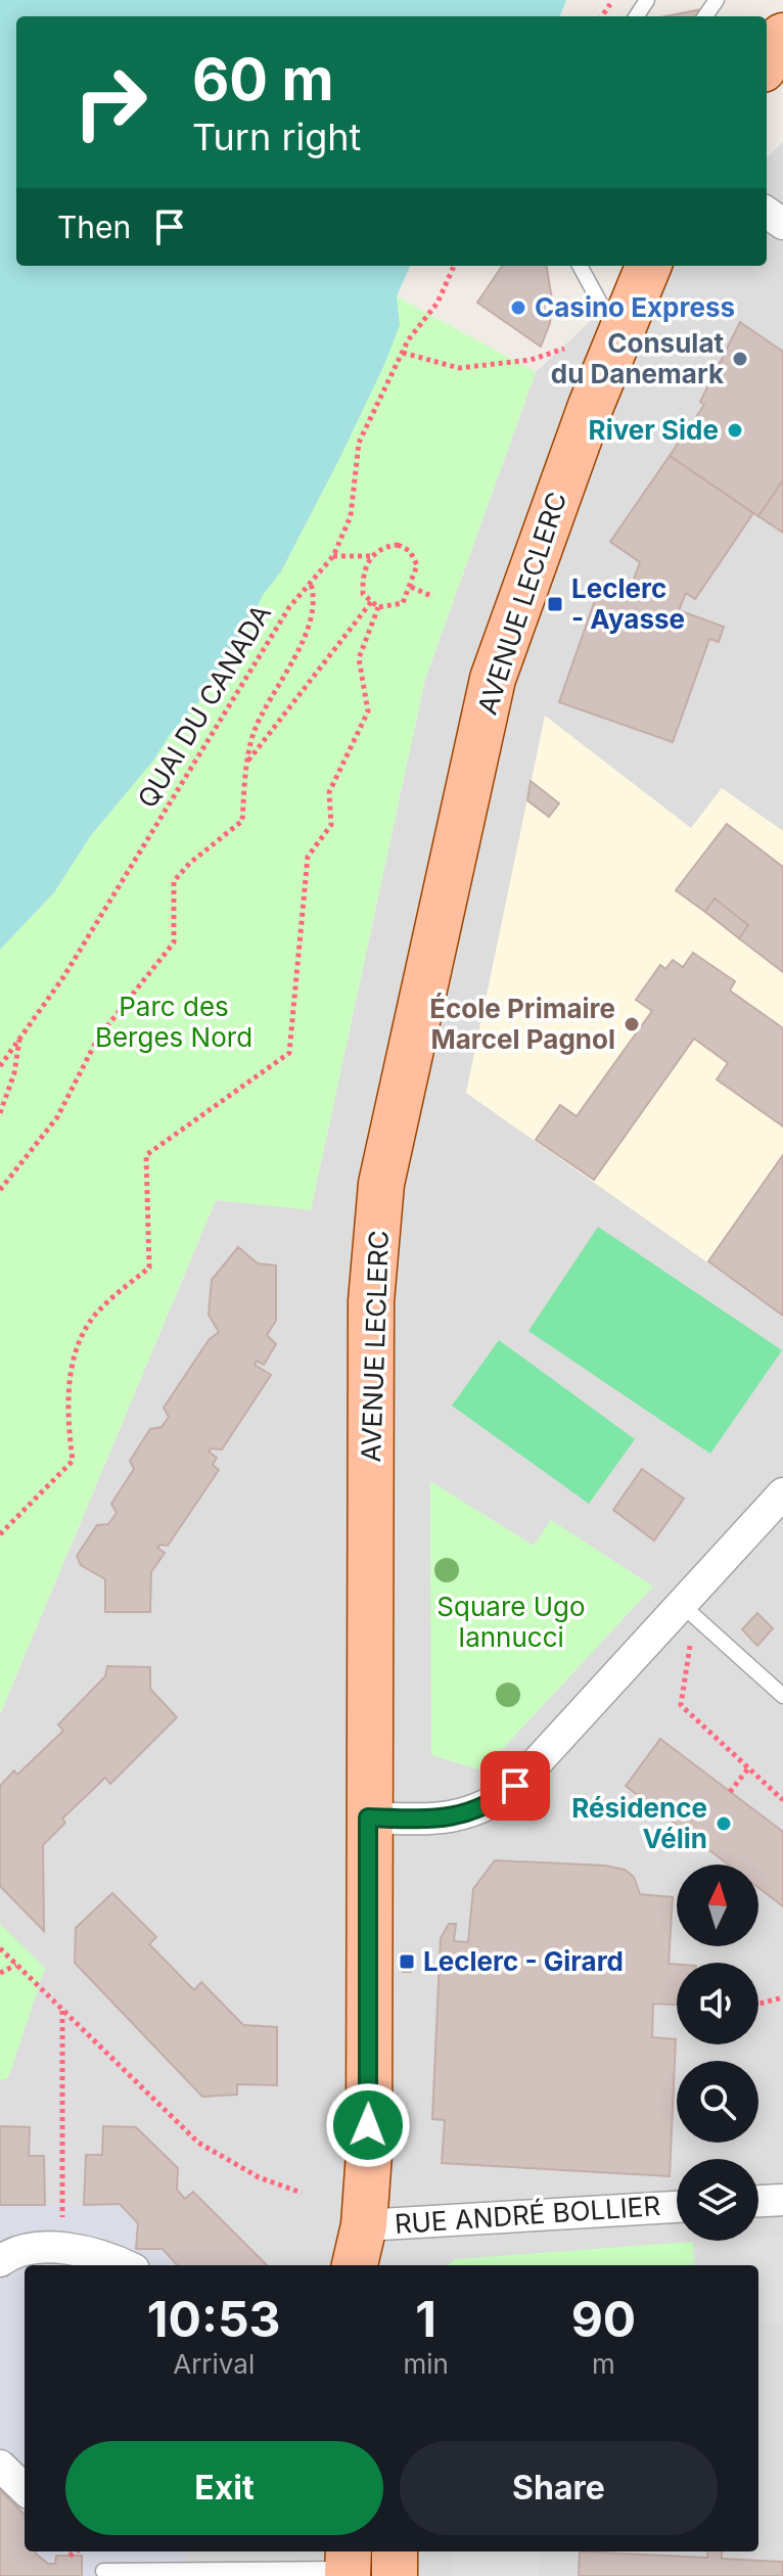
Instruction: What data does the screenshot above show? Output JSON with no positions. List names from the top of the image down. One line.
{"streets":{"main road":["AVENUE LECLERC"],"street":["RUE ANDRÉ BOLLIER"],"path":["QUAI DU CANADA"]},"crossings":[["AVENUE LECLERC","RUE ANDRÉ BOLLIER"]],"parks":["Parc des Berges Nord","Square Ugo Iannucci"],"places":{"other":["Casino Express","Consulat du Danemark","River Side","École Primaire Marcel Pagnol","Résidence Vélin"],"transit":["Leclerc - Ayasse","Leclerc - Girard"]},"north":"top","page":{"turn":["60 m","Turn right"],"then":"Then","eta":["10:53","Arrival","1","min","90","m"],"buttons":["Exit","Share"]}}
